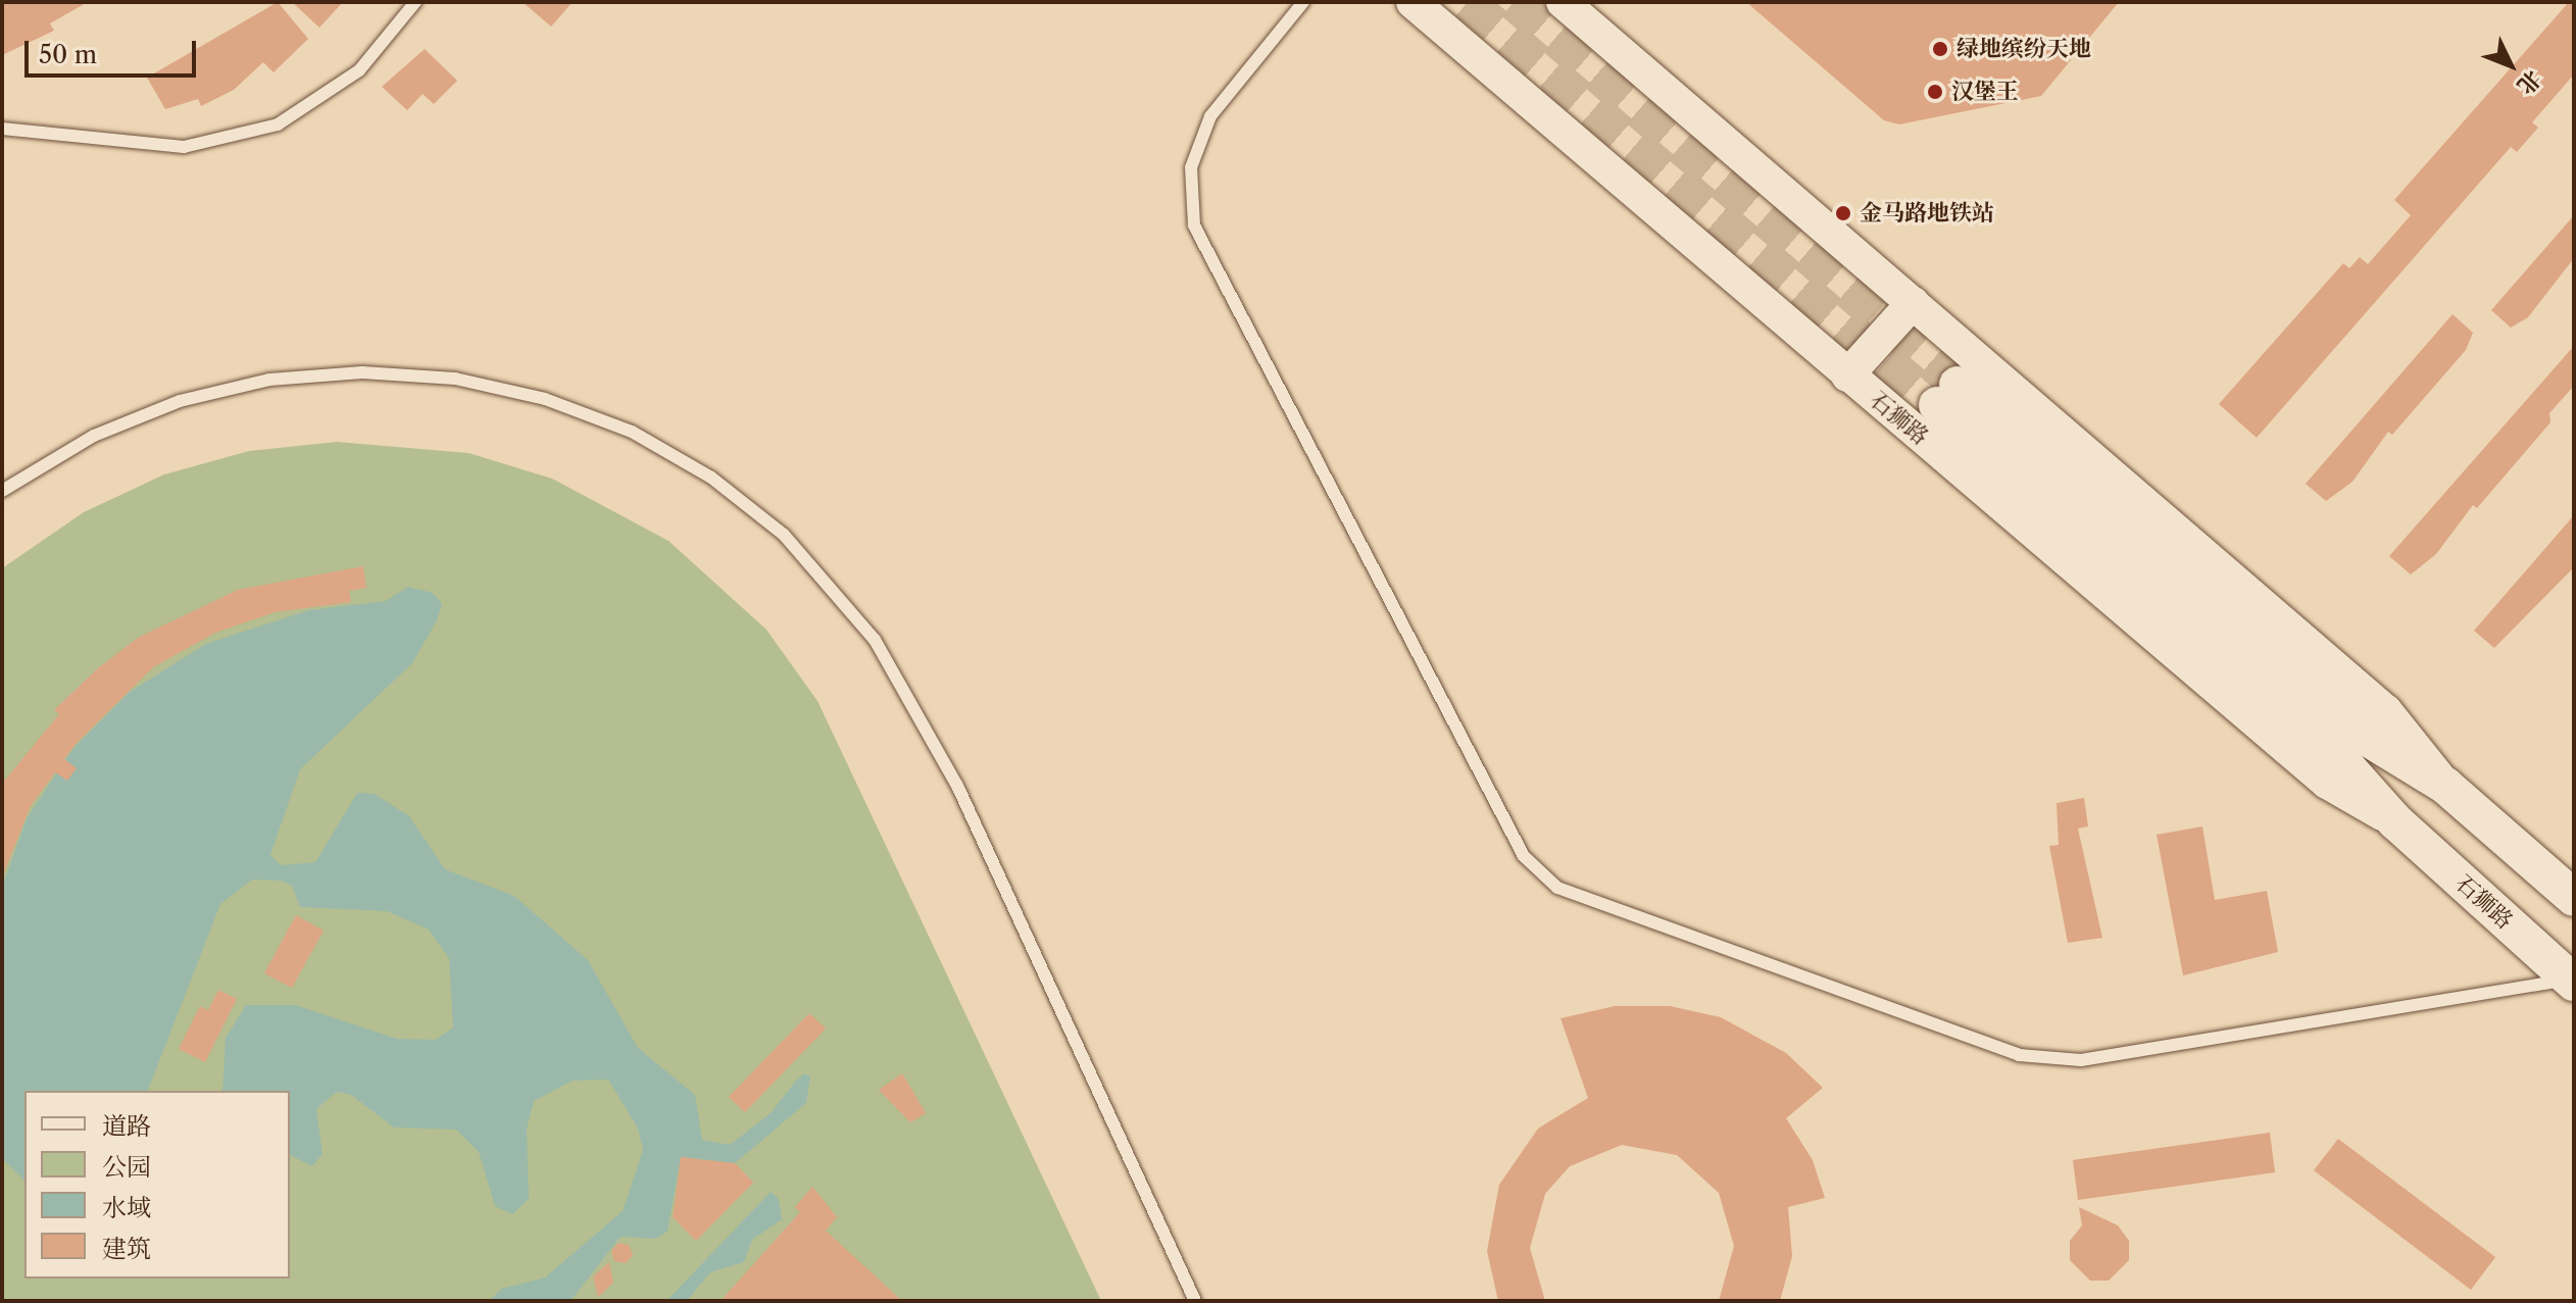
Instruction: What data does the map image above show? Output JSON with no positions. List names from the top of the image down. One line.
{"streets":{"main road":["石狮路"]},"places":["绿地缤纷天地","汉堡王","金马路地铁站"],"legend":["道路","公园","水域","建筑"],"scale_bar":"50 m","north":"bottom right"}
